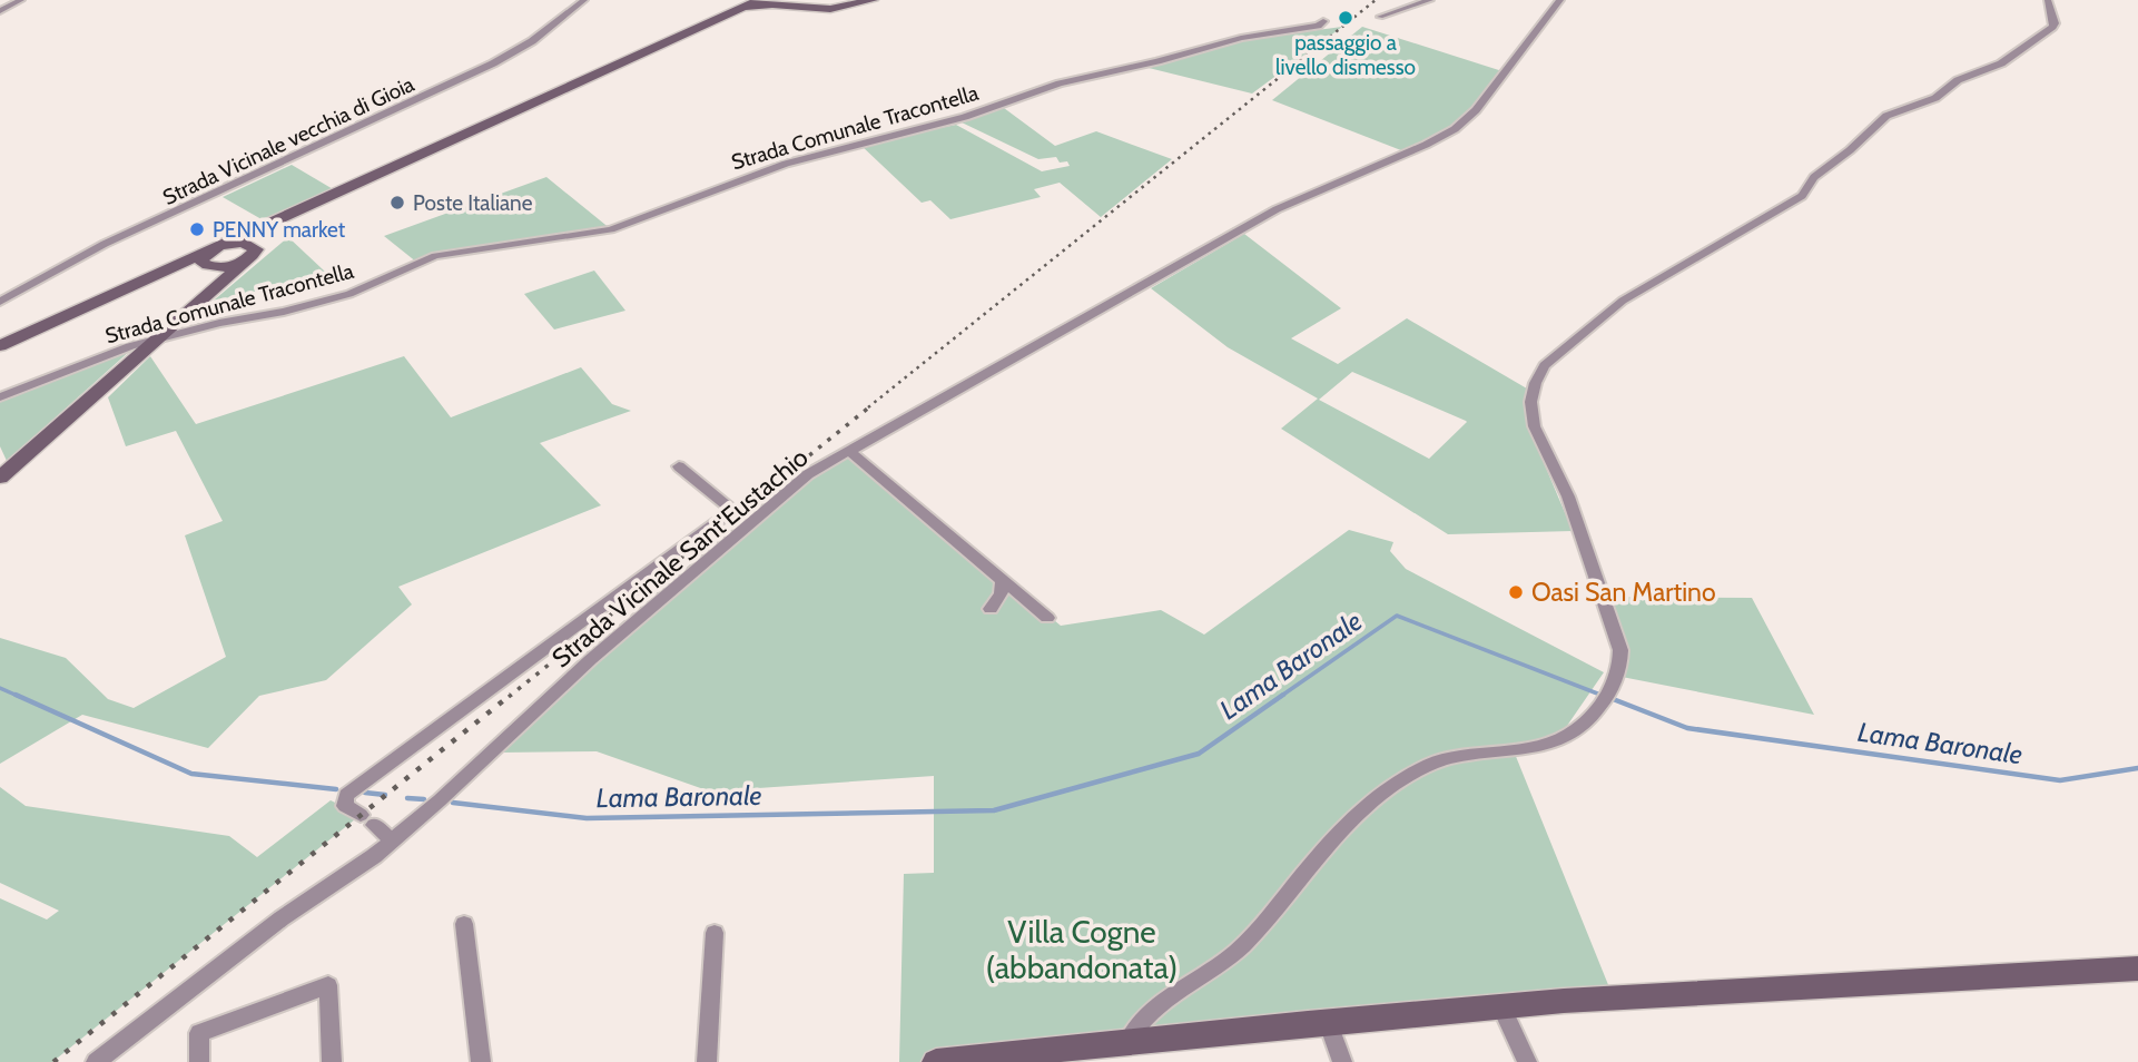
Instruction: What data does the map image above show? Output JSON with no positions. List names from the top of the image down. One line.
{"streets":{"street":["Strada Comunale Tracontella","Strada Vicinale vecchia di Gioia","Strada Vicinale Sant'Eustachio"]},"water":["Lama Baronale"],"parks":["Villa Cogne (abbandonata)"],"places":["passaggio a livello dismesso","Poste Italiane","PENNY market","Oasi San Martino"]}
